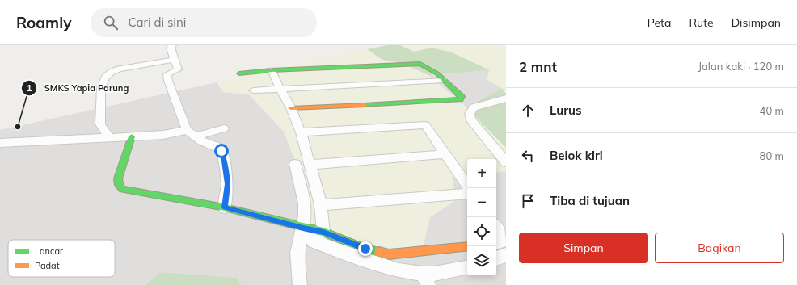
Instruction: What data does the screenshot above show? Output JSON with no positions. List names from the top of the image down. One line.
{"places":["SMKS Yapia Parung"],"legend":["Lancar","Padat"],"page":{"header":"Roamly","search":"Cari di sini","nav":["Peta","Rute","Disimpan"],"heading":["2 mnt","Jalan kaki · 120 m"],"list":[["Lurus","40 m"],["Belok kiri","80 m"],"Tiba di tujuan"],"map_buttons":["+","−"],"buttons":["Simpan","Bagikan"]}}
